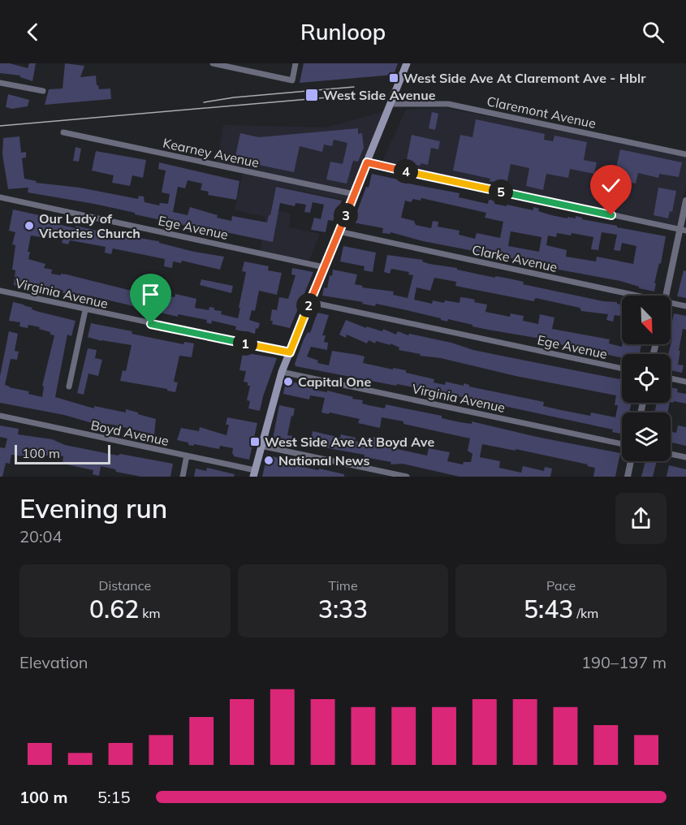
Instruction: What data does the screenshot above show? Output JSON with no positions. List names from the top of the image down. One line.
{"streets":{"street":["Claremont Avenue","Kearney Avenue","Ege Avenue","Clarke Avenue","Virginia Avenue","Boyd Avenue"]},"places":{"transit":["West Side Ave At Claremont Ave - Hblr","West Side Avenue","West Side Ave At Boyd Ave"],"other":["Our Lady of Victories Church","Capital One","National News"]},"scale_bar":"100 m","north":"bottom right","page":{"header":"Runloop","pins":["4","5","3","2","1"],"scale":"100 m","heading":["Evening run","20:04"],"stats":[["Distance","0.62 km"],["Time","3:33"],["Pace","5:43 /km"]],"chart":["Elevation","190–197 m"],"list":[{"name":"100 m","note":"5:15"}]}}
